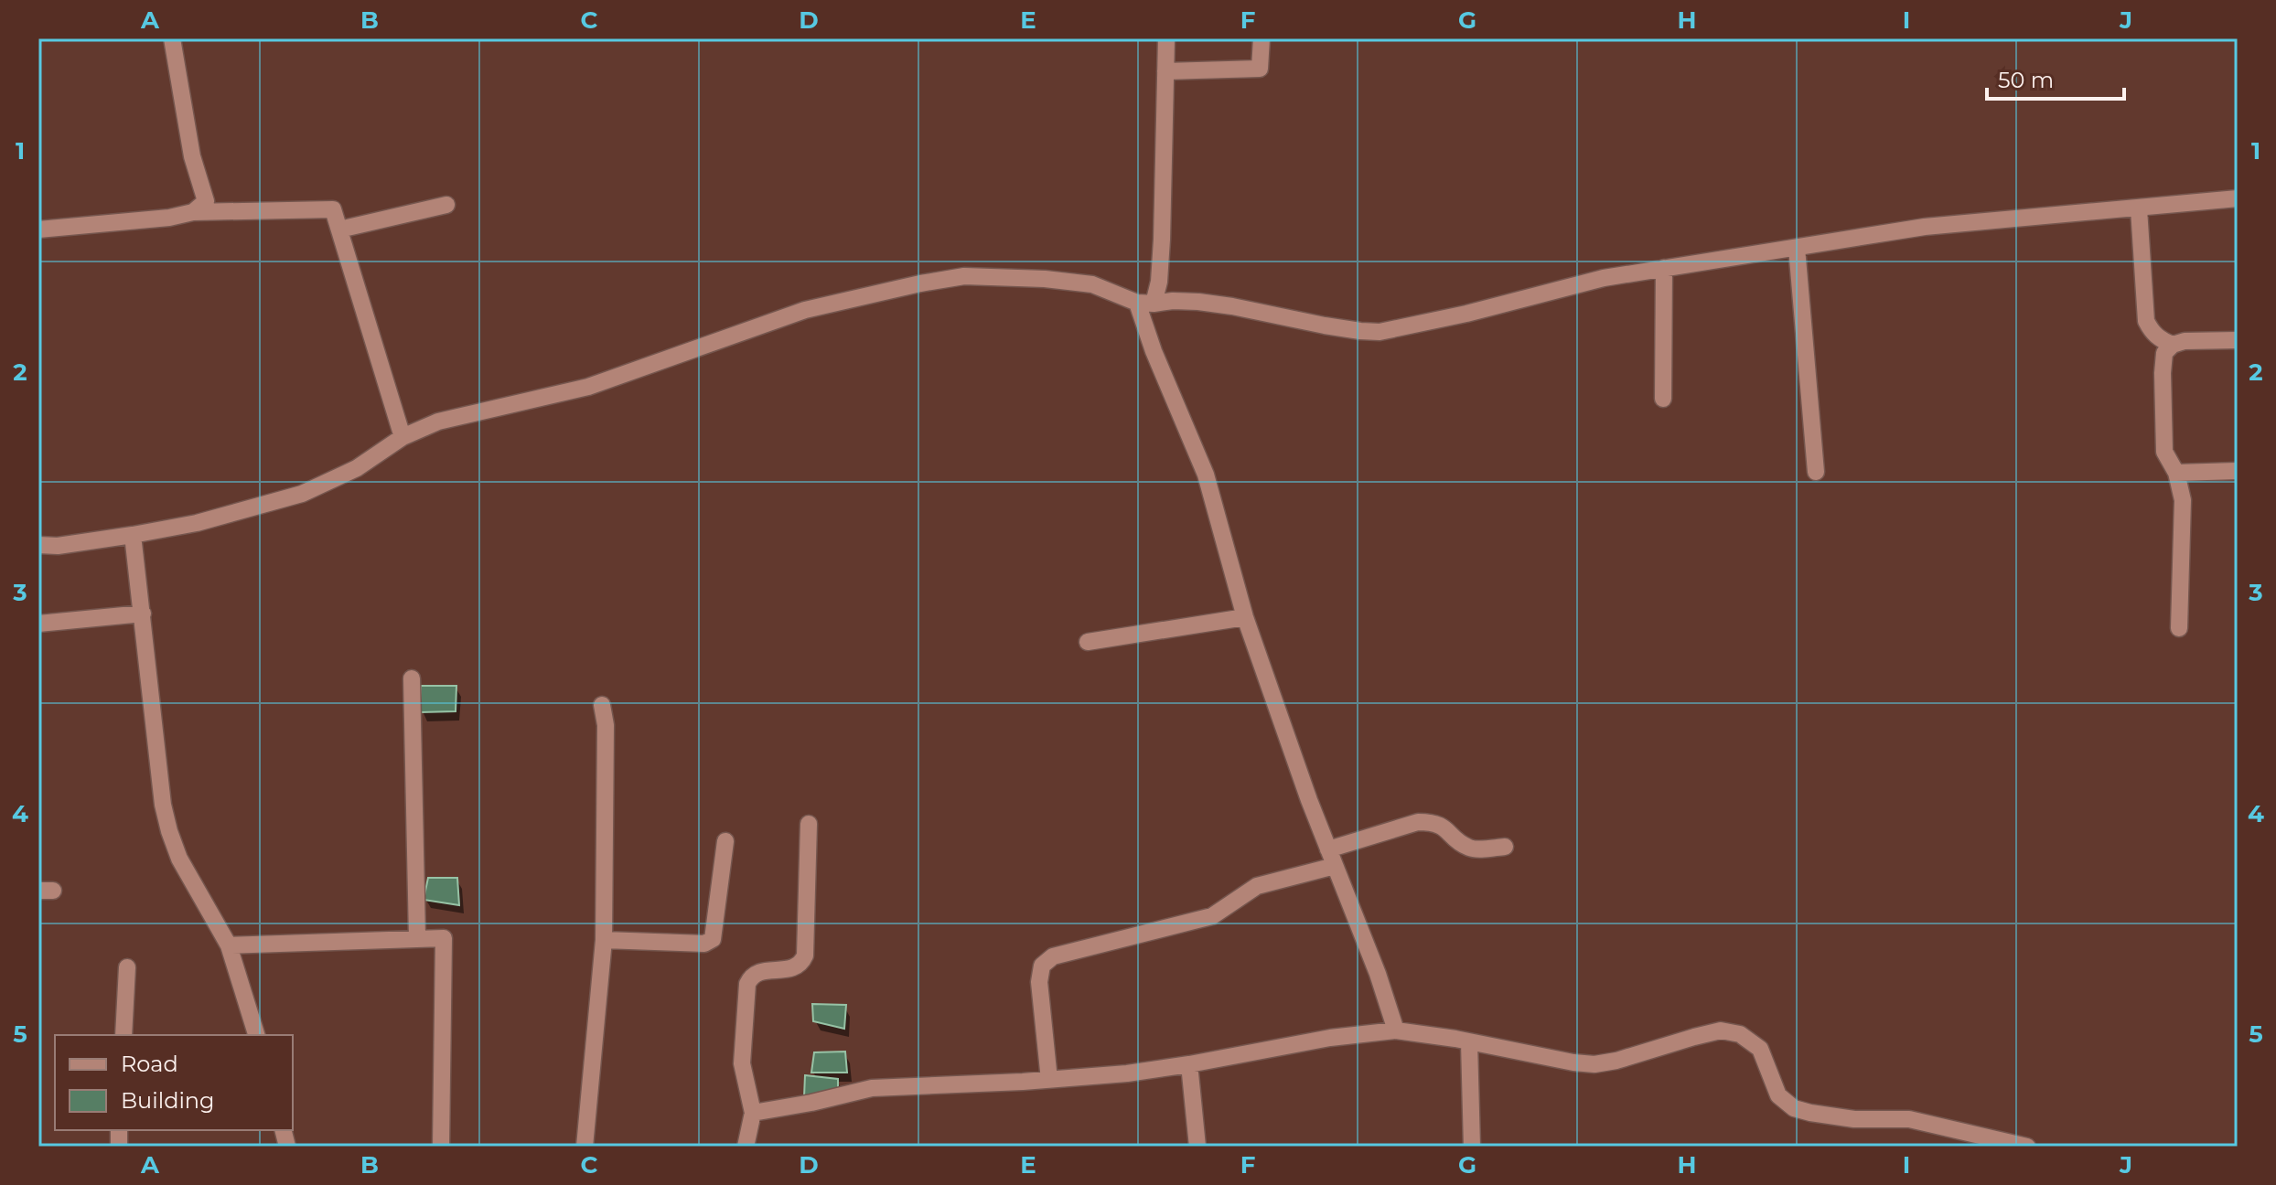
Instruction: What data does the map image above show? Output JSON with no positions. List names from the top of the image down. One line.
{"legend":["Road","Building"],"scale_bar":"50 m","grid":{"columns":["A","B","C","D","E","F","G","H","I","J"],"rows":["1","2","3","4","5"]}}
